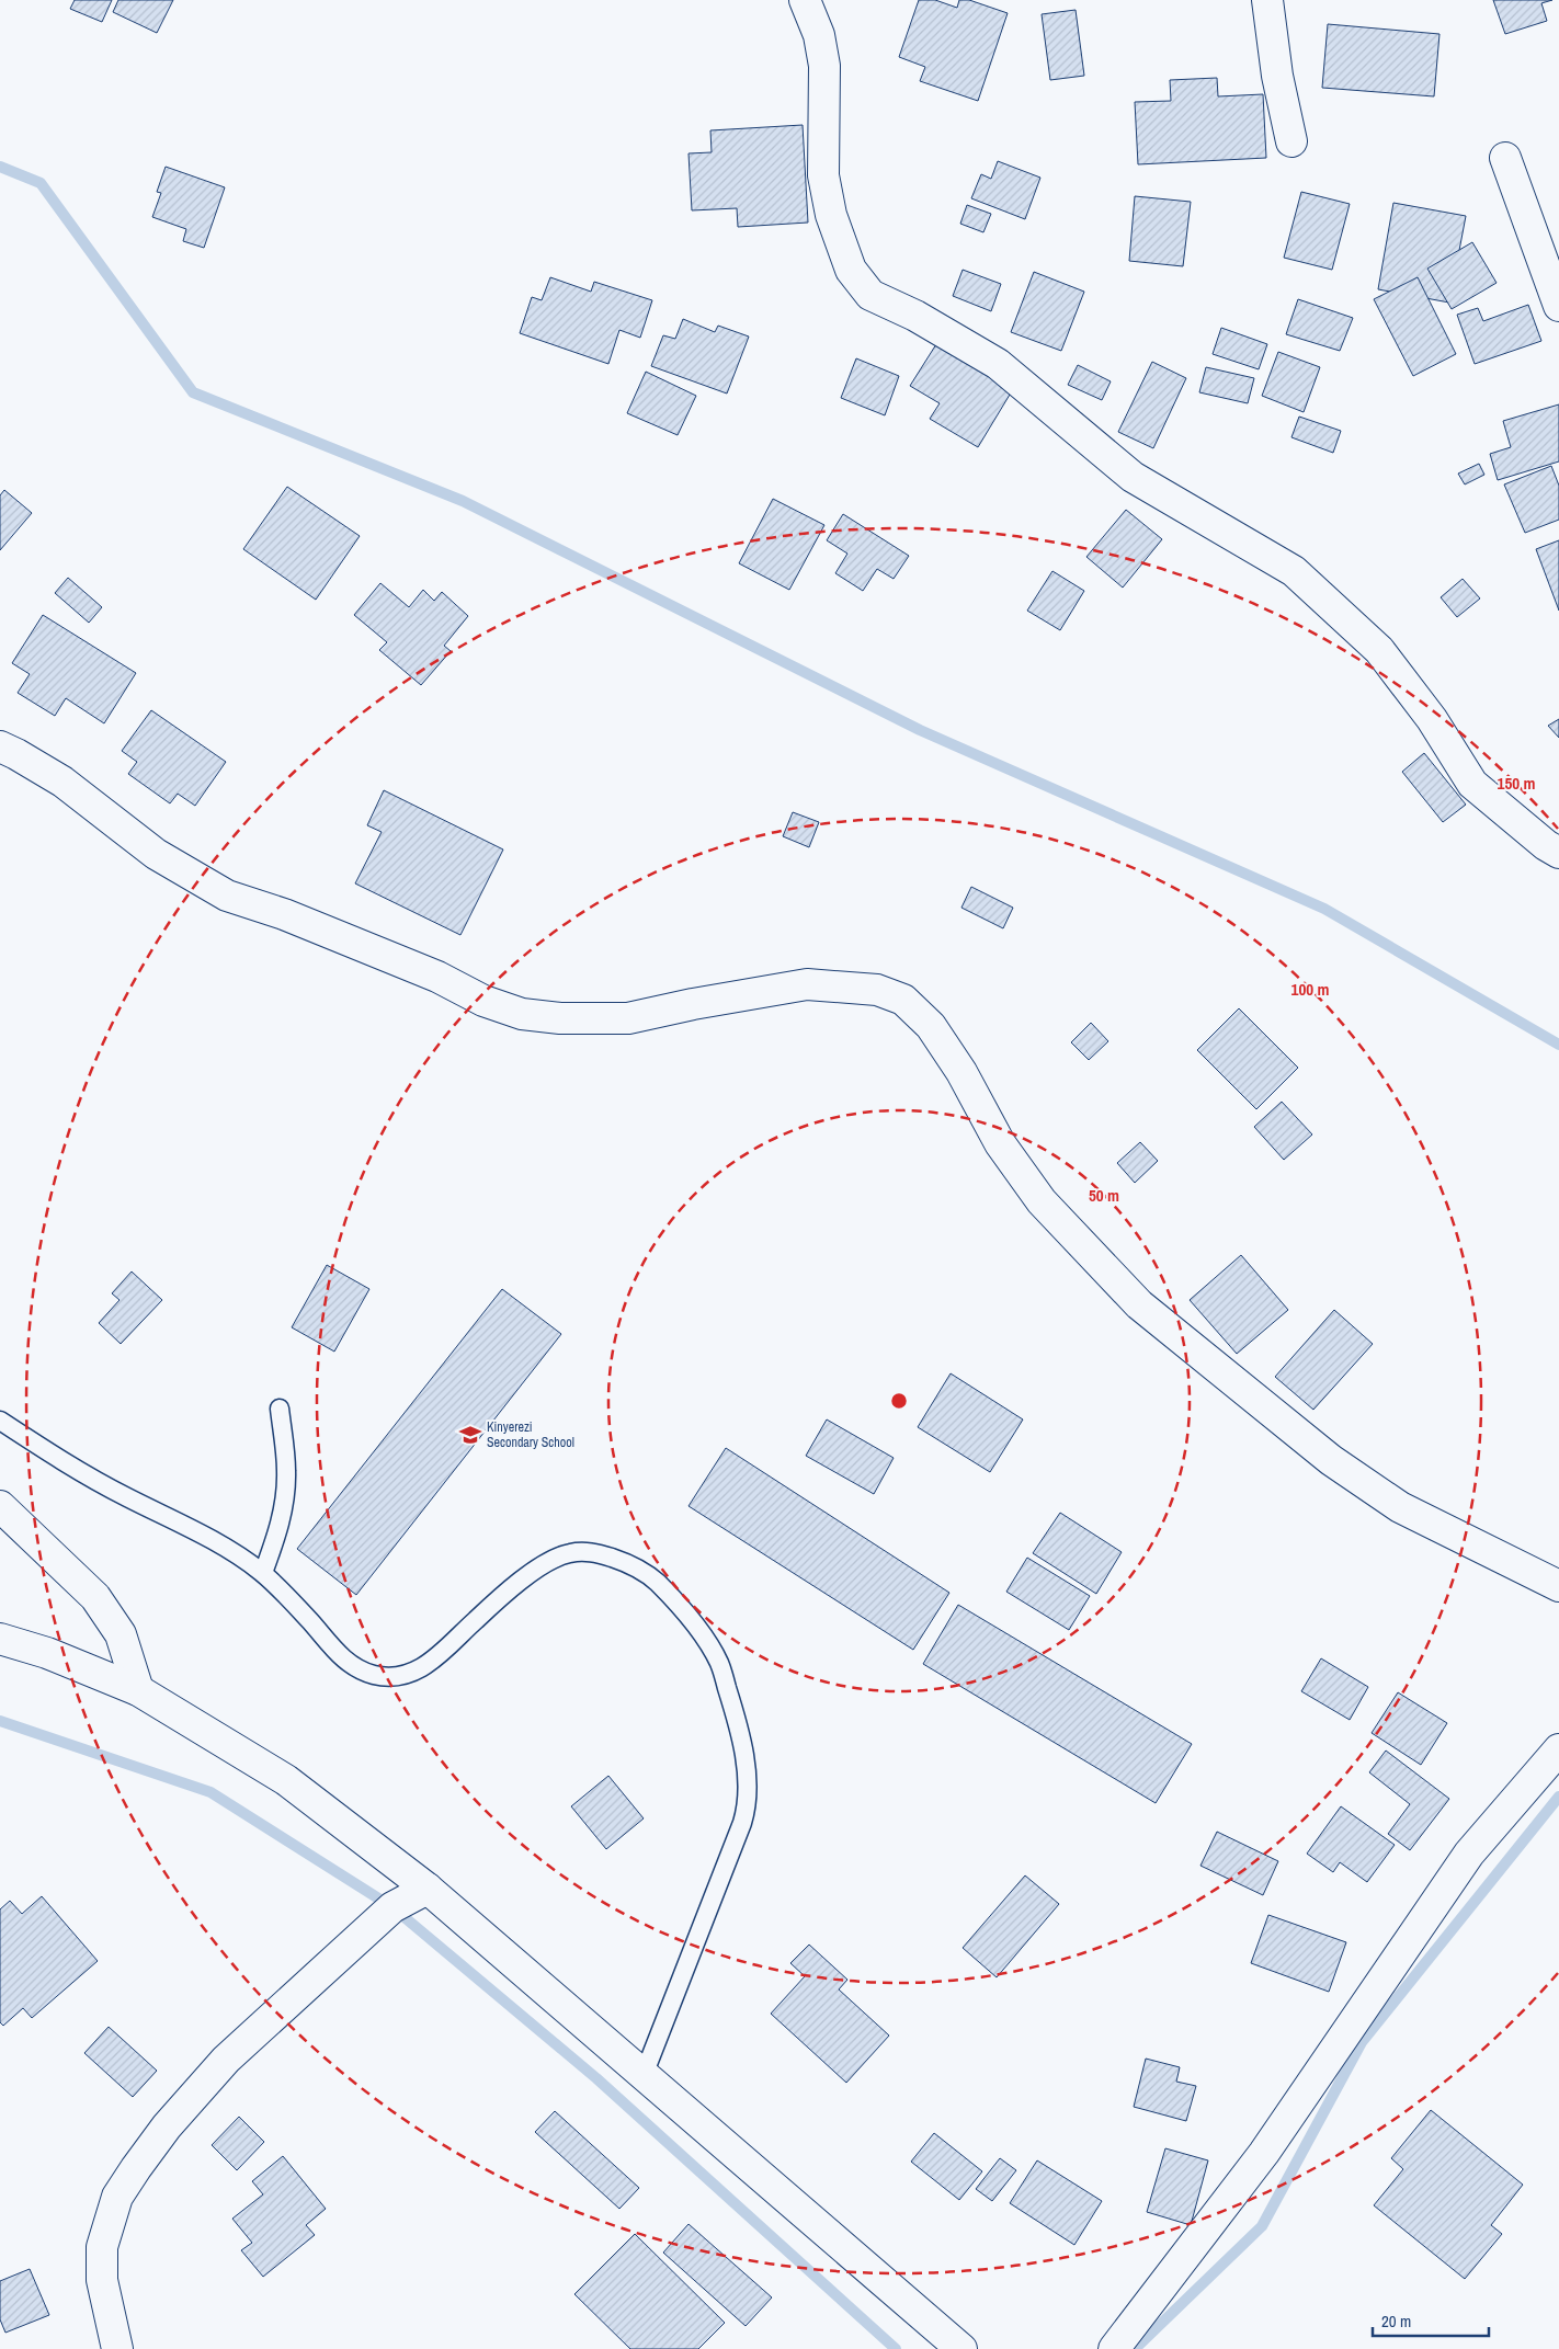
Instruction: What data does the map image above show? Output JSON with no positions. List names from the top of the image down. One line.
{"places":{"school or university":["Kinyerezi Secondary School"]},"scale_bar":"20 m","rings":["150 m","100 m","50 m"]}
